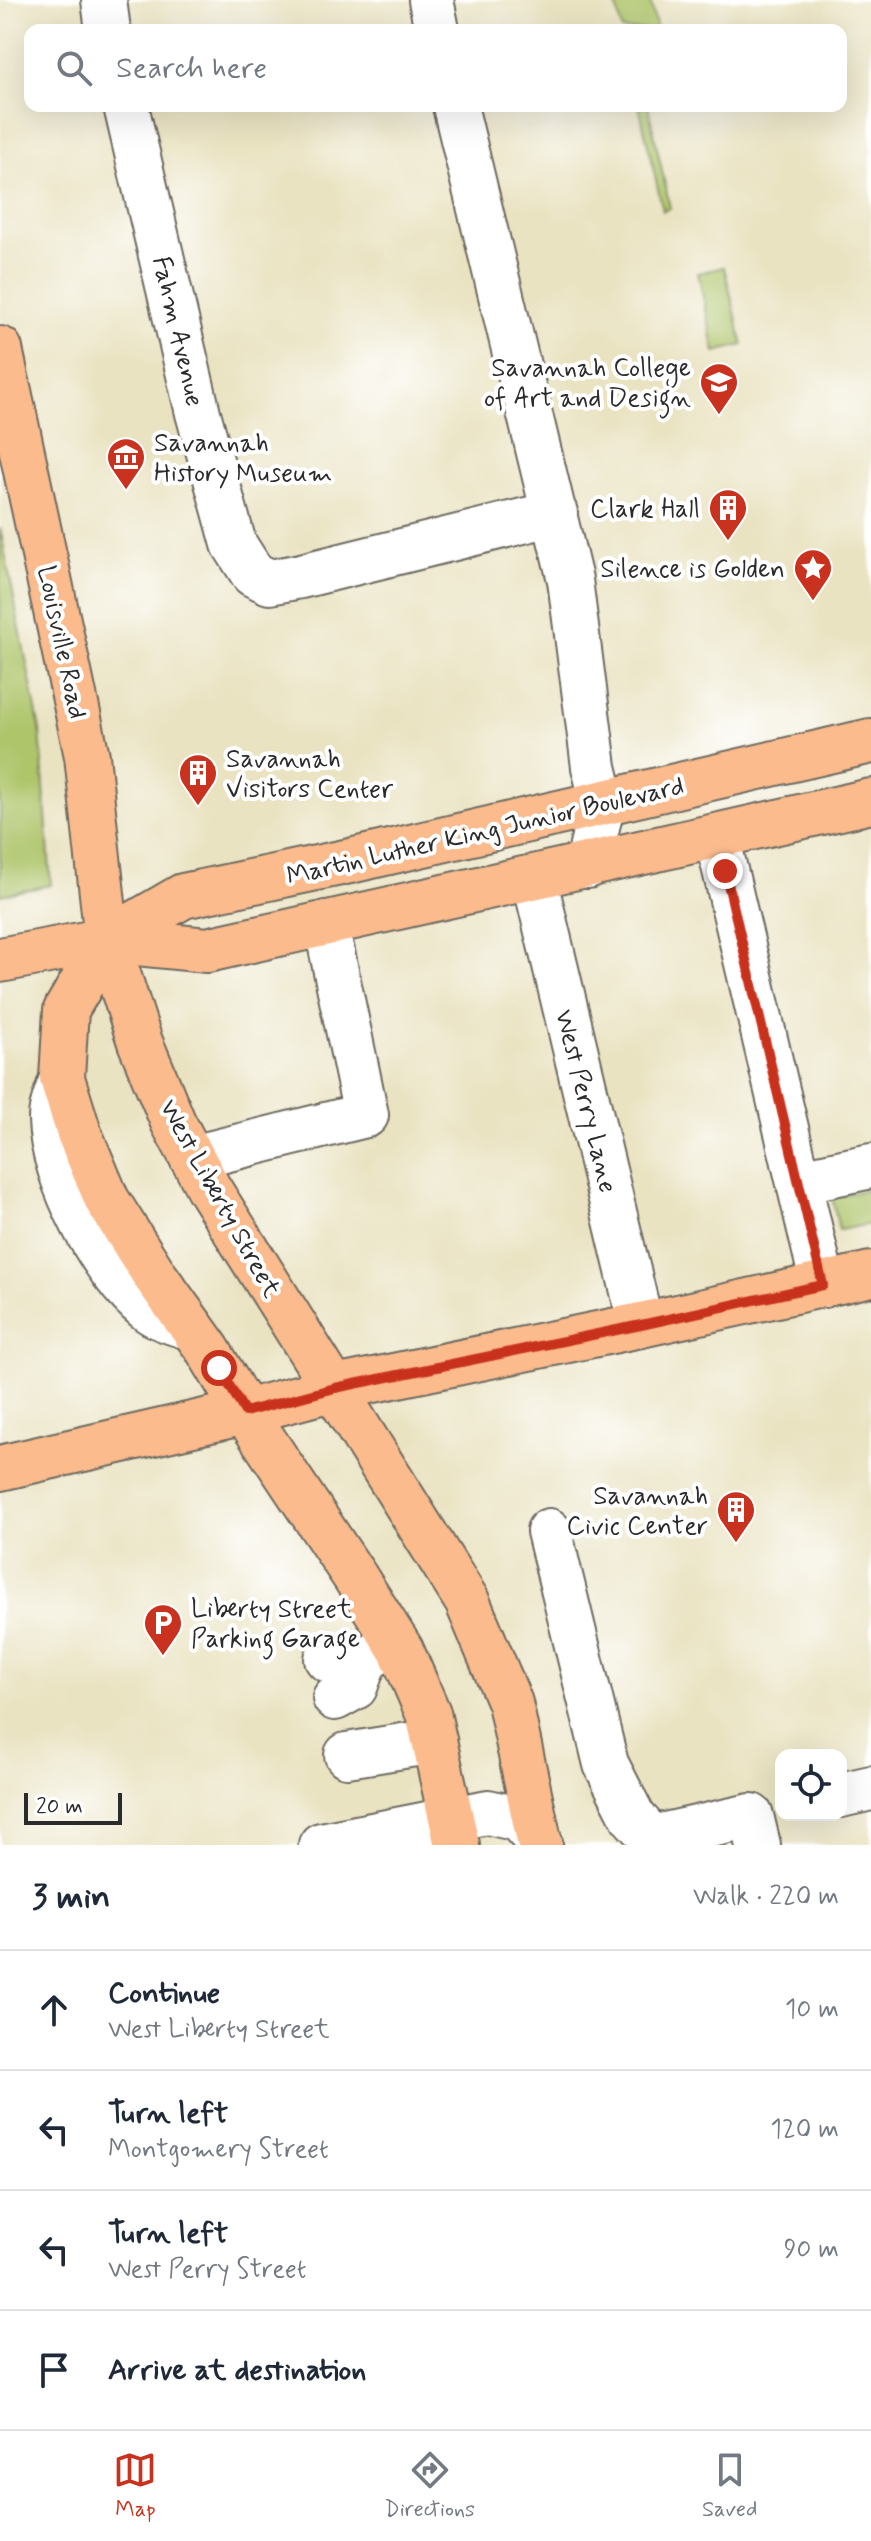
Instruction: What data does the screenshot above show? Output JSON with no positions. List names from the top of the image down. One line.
{"streets":{"main road":["Louisville Road","Martin Luther King Junior Boulevard","West Liberty Street"],"street":["Fahm Avenue","West Perry Lane"]},"crossings":[["Louisville Road","Martin Luther King Junior Boulevard"],["Louisville Road","West Liberty Street"],["Martin Luther King Junior Boulevard","West Perry Lane"],["Martin Luther King Junior Boulevard","West Liberty Street"]],"places":{"school or university":["Savannah College of Art and Design"],"museum":["Savannah History Museum"],"building":["Clark Hall","Savannah Visitors Center","Savannah Civic Center"],"place":["Silence is Golden"],"parking":["Liberty Street Parking Garage"]},"scale_bar":"20 m","page":{"search":"Search here","scale":"20 m","heading":["3 min","Walk · 220 m"],"list":[["Continue","West Liberty Street","10 m"],["Turn left","Montgomery Street","120 m"],["Turn left","West Perry Street","90 m"],"Arrive at destination"],"nav":["Map","Directions","Saved"]}}
